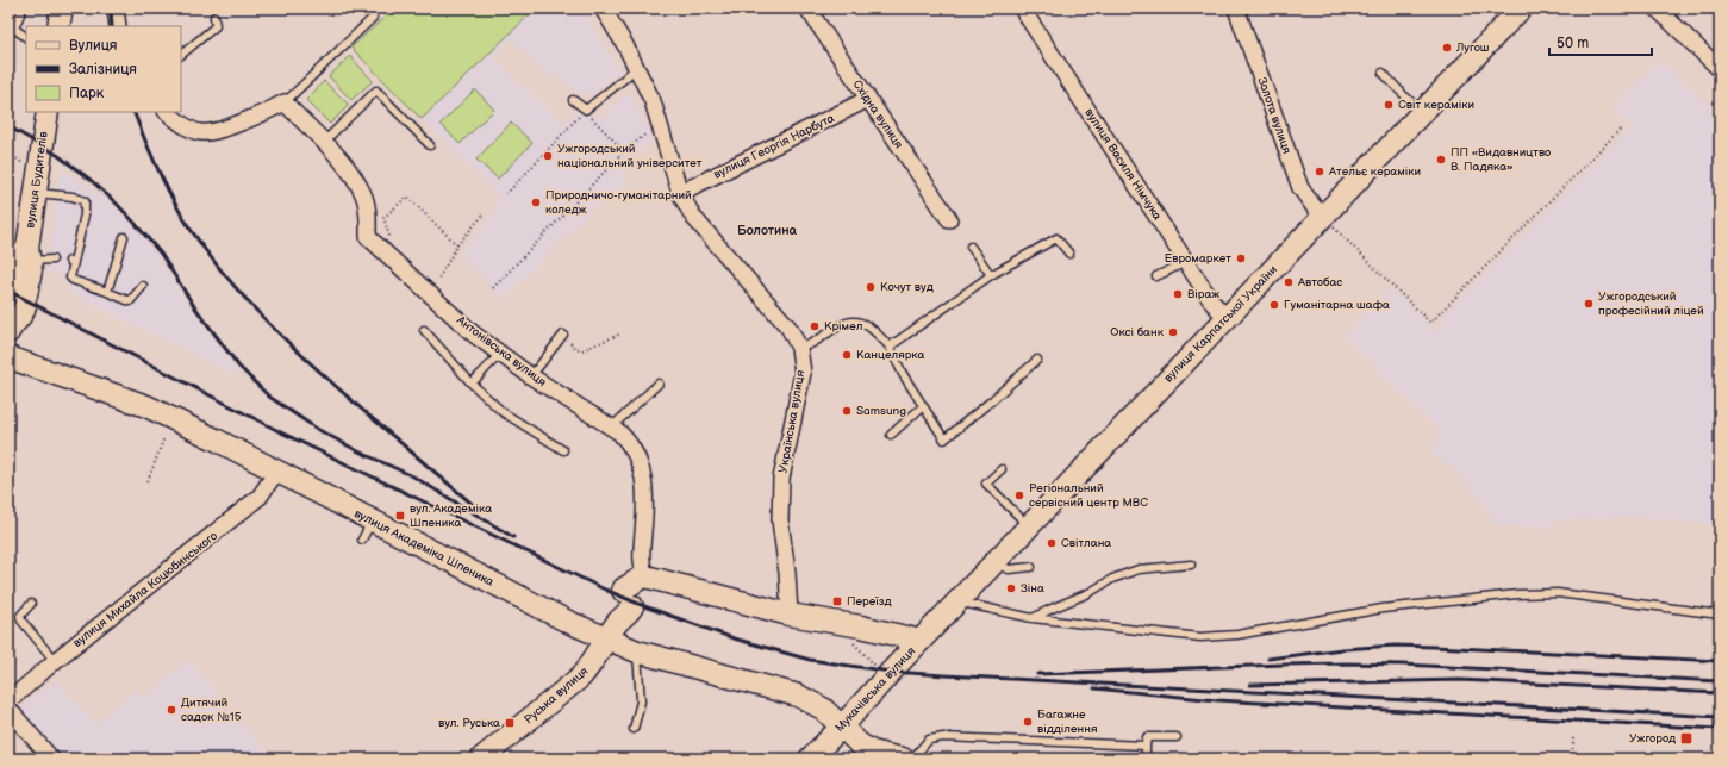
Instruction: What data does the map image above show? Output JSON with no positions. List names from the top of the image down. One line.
{"streets":{"main road":["вулиця Будителів","вулиця Карпатської України","вулиця Академіка Шпеника","Мукачівська вулиця","Руська вулиця"],"street":["Східна вулиця","Золота вулиця","вулиця Георгія Нарбута","вулиця Василя Німчука","Антонівська вулиця","Українська вулиця","вулиця Михайла Коцюбинського"]},"crossings":[["Східна вулиця","вулиця Георгія Нарбута"],["Золота вулиця","вулиця Карпатської України"],["вулиця Георгія Нарбута","Українська вулиця"],["вулиця Василя Німчука","вулиця Карпатської України"],["вулиця Карпатської України","Мукачівська вулиця"],["Антонівська вулиця","вулиця Академіка Шпеника"],["Антонівська вулиця","Руська вулиця"],["вулиця Академіка Шпеника","вулиця Михайла Коцюбинського"],["вулиця Академіка Шпеника","Мукачівська вулиця"],["вулиця Академіка Шпеника","Руська вулиця"]],"districts":["Болотина"],"places":{"other":["Лугош","Світ кераміки","Ужгородський національний університет","ПП «Видавництво В. Падяка»","Ательє кераміки","Природничо-гуманітарний коледж","Евромаркет","Автобас","Кочут вуд","Віраж","Ужгородський професійний ліцей","Гуманітарна шафа","Крімел","Оксі банк","Канцелярка","Samsung","Регіональний сервісний центр МВС","Світлана","Зіна","Дитячий садок №15","Багажне відділення"],"transit":["вул. Академіка Шпеника","Переїзд","вул. Руська","Ужгород"]},"legend":["Вулиця","Залізниця","Парк"],"scale_bar":"50 m"}
